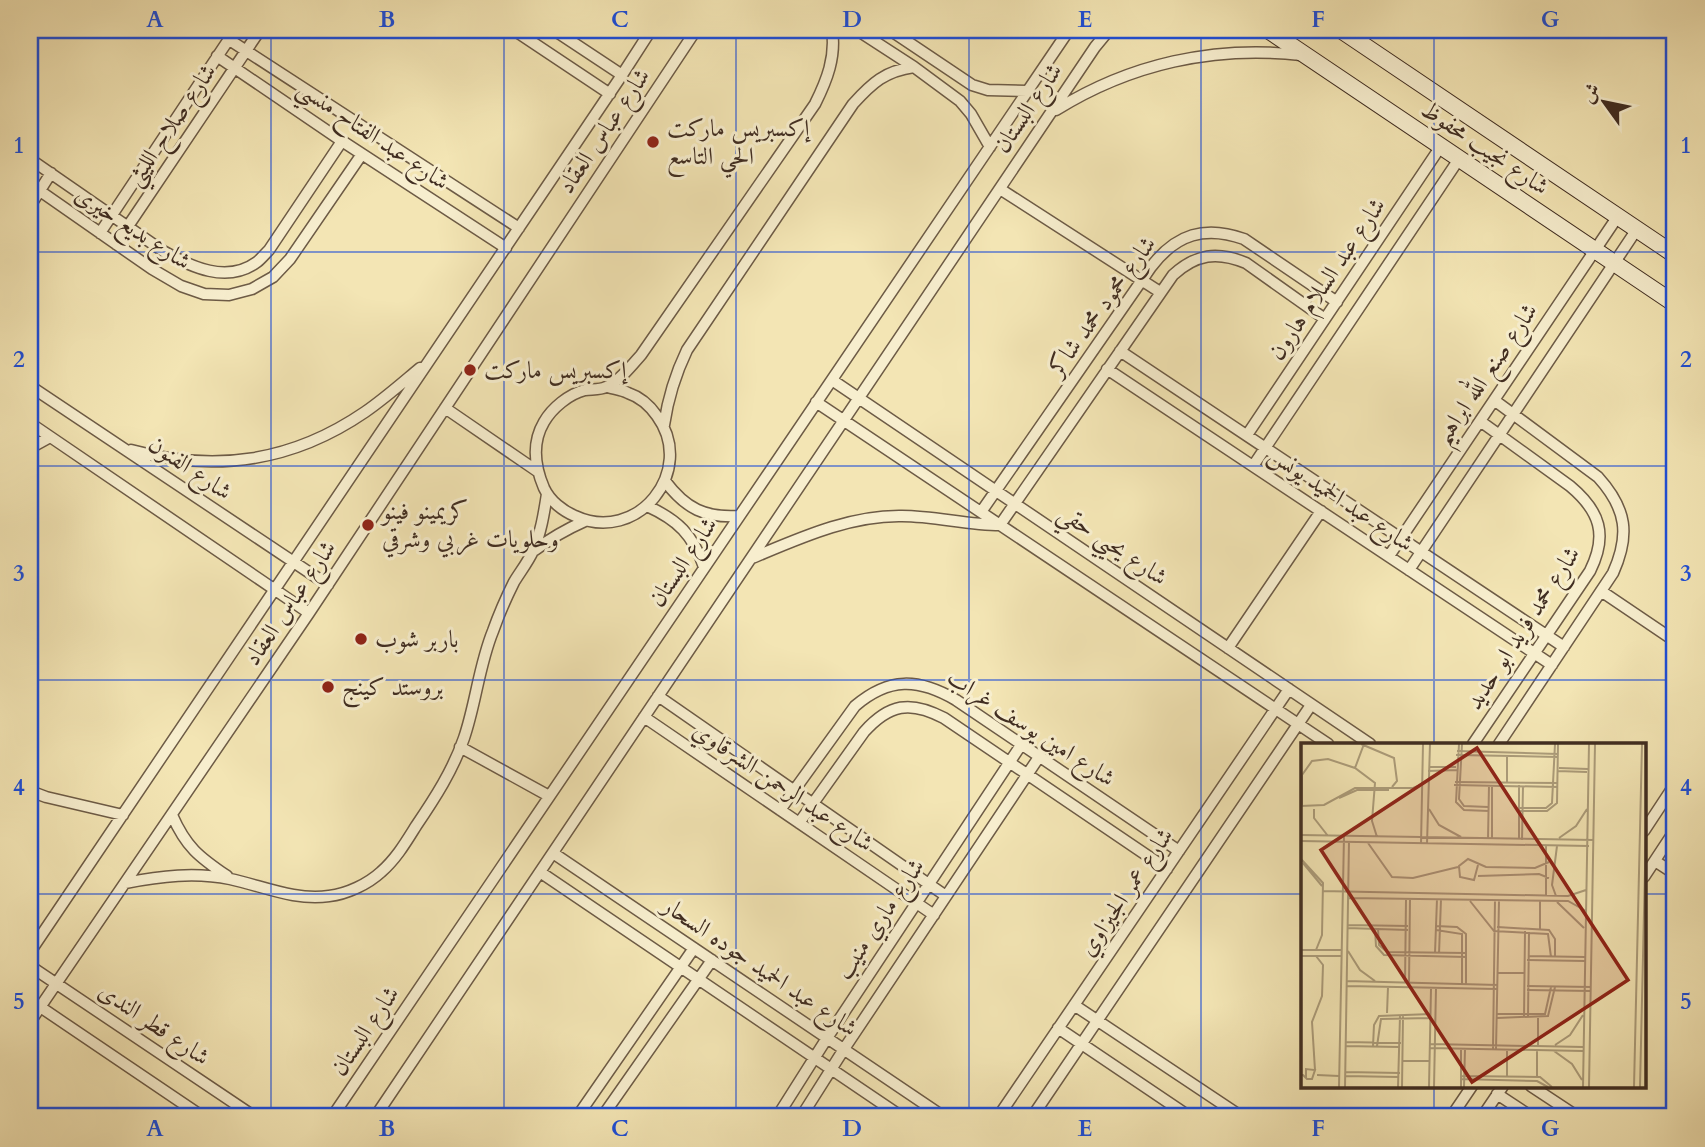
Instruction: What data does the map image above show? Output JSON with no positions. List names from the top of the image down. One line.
{"streets":{"street":["شارع البستان","شارع صلاح الليثي","شارع عباس العقاد","شارع عبد الفتاح منسي","شارع نجيب محفوظ","شارع بديع خيرى","شارع عبد السلام هارون","شارع محمود محمد شاكر","شارع صنع الله ابراهيم","شارع الفنون","شارع عبد الحميد يونس","شارع يحيي حقي","شارع محمد فريد ابو حديد","شارع امين يوسف غراب","شارع عبد الرحمن الشرقاوي","شارع عمر الجيزاوي","شارع ماري منيب","شارع عبد الحميد جوده السحار","شارع قطر الندى"]},"crossings":[["شارع البستان","شارع يحيي حقي"],["شارع البستان","شارع عبد الرحمن الشرقاوي"],["شارع البستان","شارع عبد الحميد جوده السحار"],["شارع صلاح الليثي","شارع عبد الفتاح منسي"],["شارع صلاح الليثي","شارع بديع خيرى"],["شارع عباس العقاد","شارع عبد الفتاح منسي"],["شارع عباس العقاد","شارع الفنون"],["شارع عباس العقاد","شارع قطر الندى"],["شارع عبد الفتاح منسي","شارع بديع خيرى"],["شارع نجيب محفوظ","شارع عبد السلام هارون"],["شارع نجيب محفوظ","شارع صنع الله ابراهيم"],["شارع عبد السلام هارون","شارع محمود محمد شاكر"],["شارع عبد السلام هارون","شارع عبد الحميد يونس"],["شارع محمود محمد شاكر","شارع عبد الحميد يونس"],["شارع محمود محمد شاكر","شارع يحيي حقي"],["شارع صنع الله ابراهيم","شارع عبد الحميد يونس"],["شارع صنع الله ابراهيم","شارع محمد فريد ابو حديد"],["شارع عبد الحميد يونس","شارع محمد فريد ابو حديد"],["شارع يحيي حقي","شارع عمر الجيزاوي"],["شارع امين يوسف غراب","شارع عبد الرحمن الشرقاوي"],["شارع امين يوسف غراب","شارع عمر الجيزاوي"],["شارع امين يوسف غراب","شارع ماري منيب"],["شارع عبد الرحمن الشرقاوي","شارع ماري منيب"],["شارع ماري منيب","شارع عبد الحميد جوده السحار"]],"places":["إكسبريس ماركت الحي التاسع","إكسبريس ماركت","كريمينو فينو وحلويات غربي وشرقي","باربر شوب","بروستد كينج"],"north":"top left","grid":{"columns":["A","B","C","D","E","F","G"],"rows":["1","2","3","4","5"]}}
